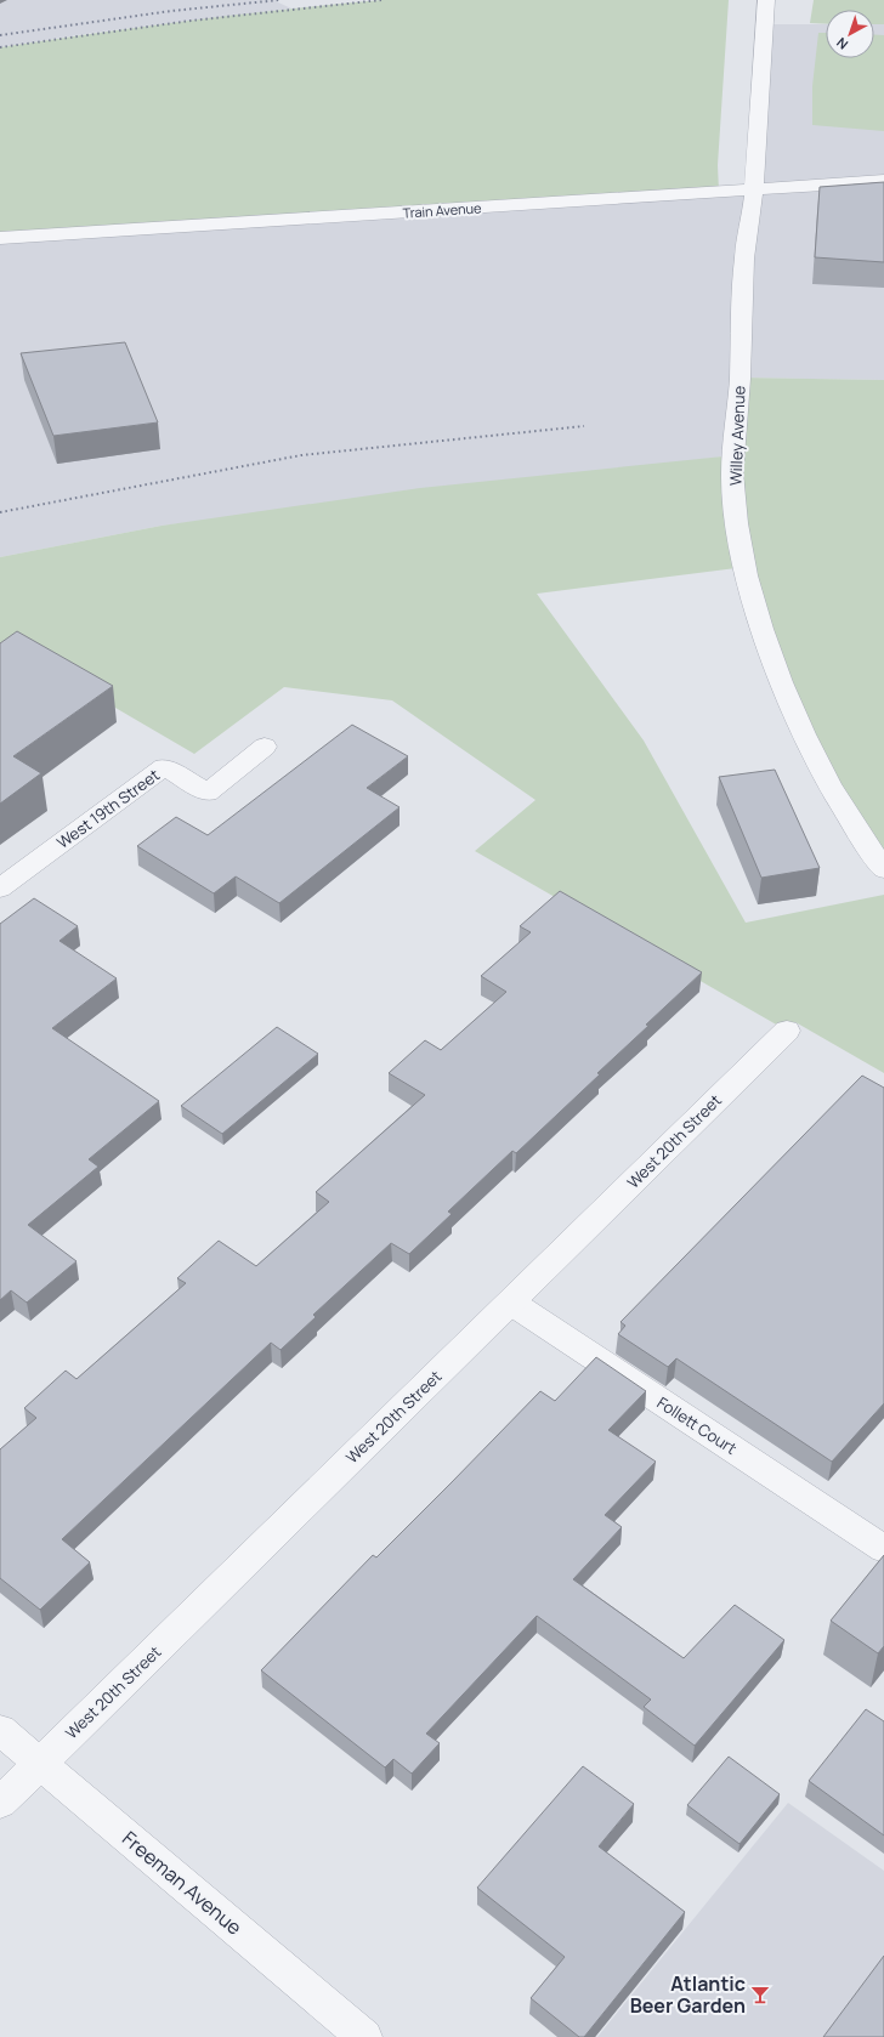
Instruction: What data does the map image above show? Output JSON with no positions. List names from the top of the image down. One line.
{"streets":{"street":["Train Avenue","Willey Avenue","West 19th Street","West 20th Street","Follett Court","Freeman Avenue"]},"crossings":[["Train Avenue","Willey Avenue"],["West 20th Street","Follett Court"],["West 20th Street","Freeman Avenue"]],"places":{"bar":["Atlantic Beer Garden"]},"north":"bottom left"}
